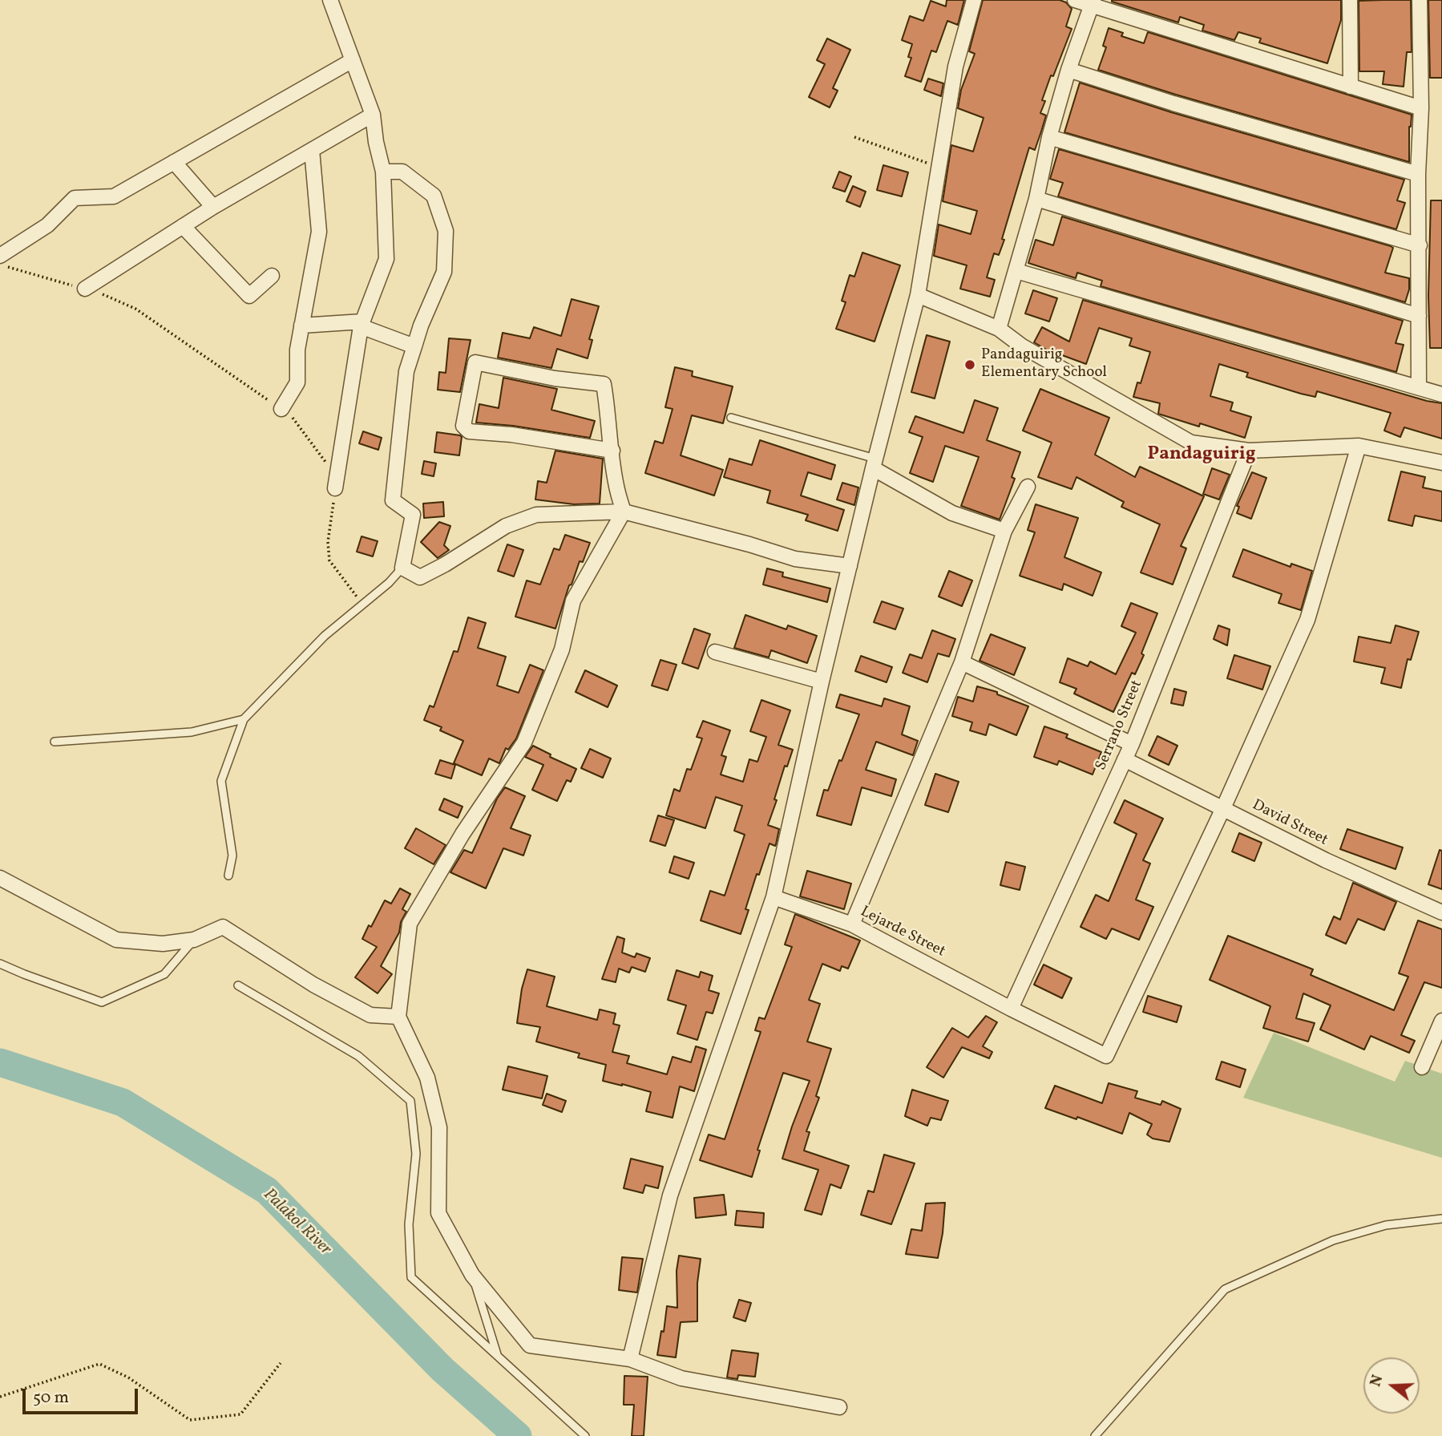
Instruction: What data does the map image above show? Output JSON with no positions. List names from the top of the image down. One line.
{"streets":{"street":["Serrano Street","David Street","Lejarde Street"]},"crossings":[["Serrano Street","David Street"],["Serrano Street","Lejarde Street"],["David Street","Lejarde Street"]],"districts":["Pandaguirig"],"water":["Palakol River"],"places":["Pandaguirig Elementary School"],"scale_bar":"50 m","north":"left"}
